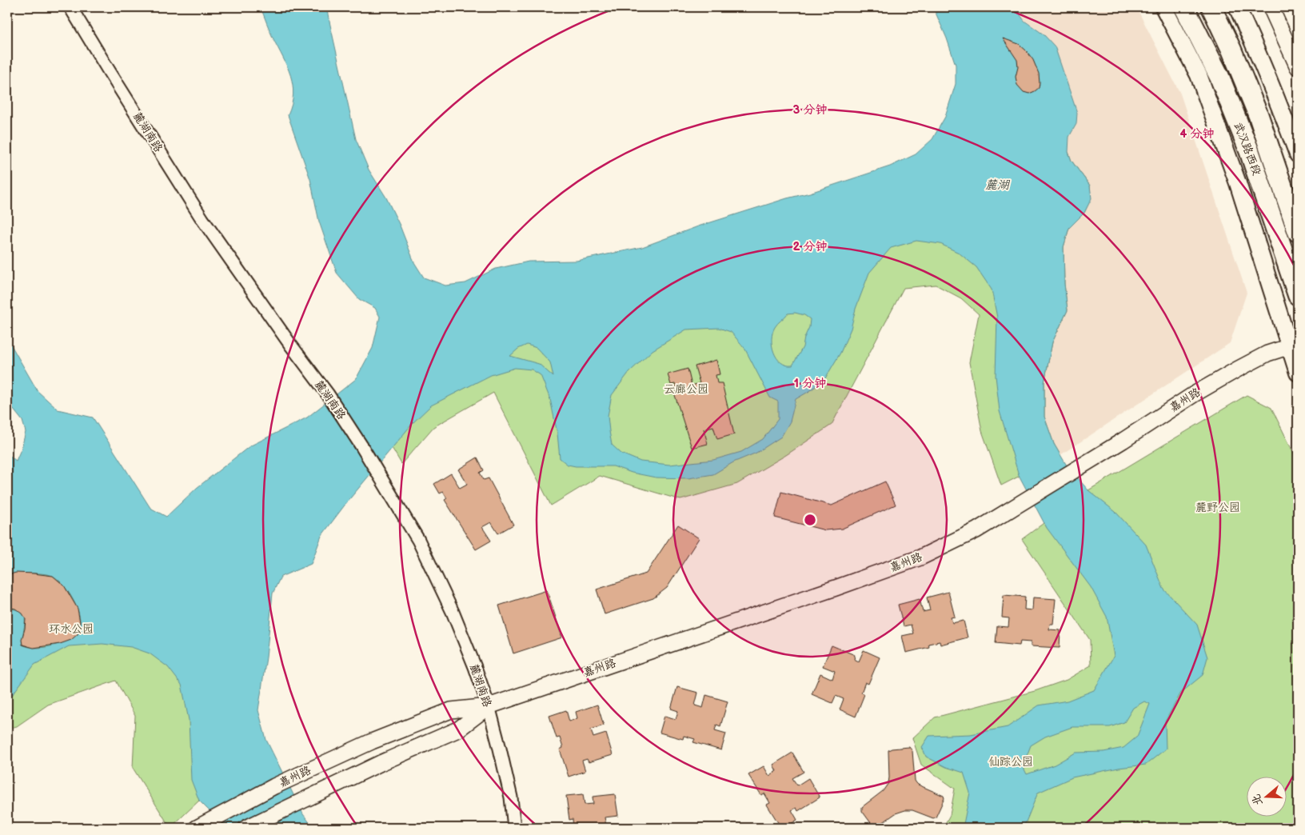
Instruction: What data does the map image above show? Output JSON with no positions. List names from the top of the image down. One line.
{"streets":{"highway":["武汉路西段"],"street":["麓湖南路","嘉州路"]},"crossings":[["麓湖南路","嘉州路"]],"water":["麓湖"],"parks":["云廊公园","麓野公园","环水公园","仙踪公园"],"north":"left","rings":["3 分钟","4 分钟","2 分钟","1 分钟"]}
